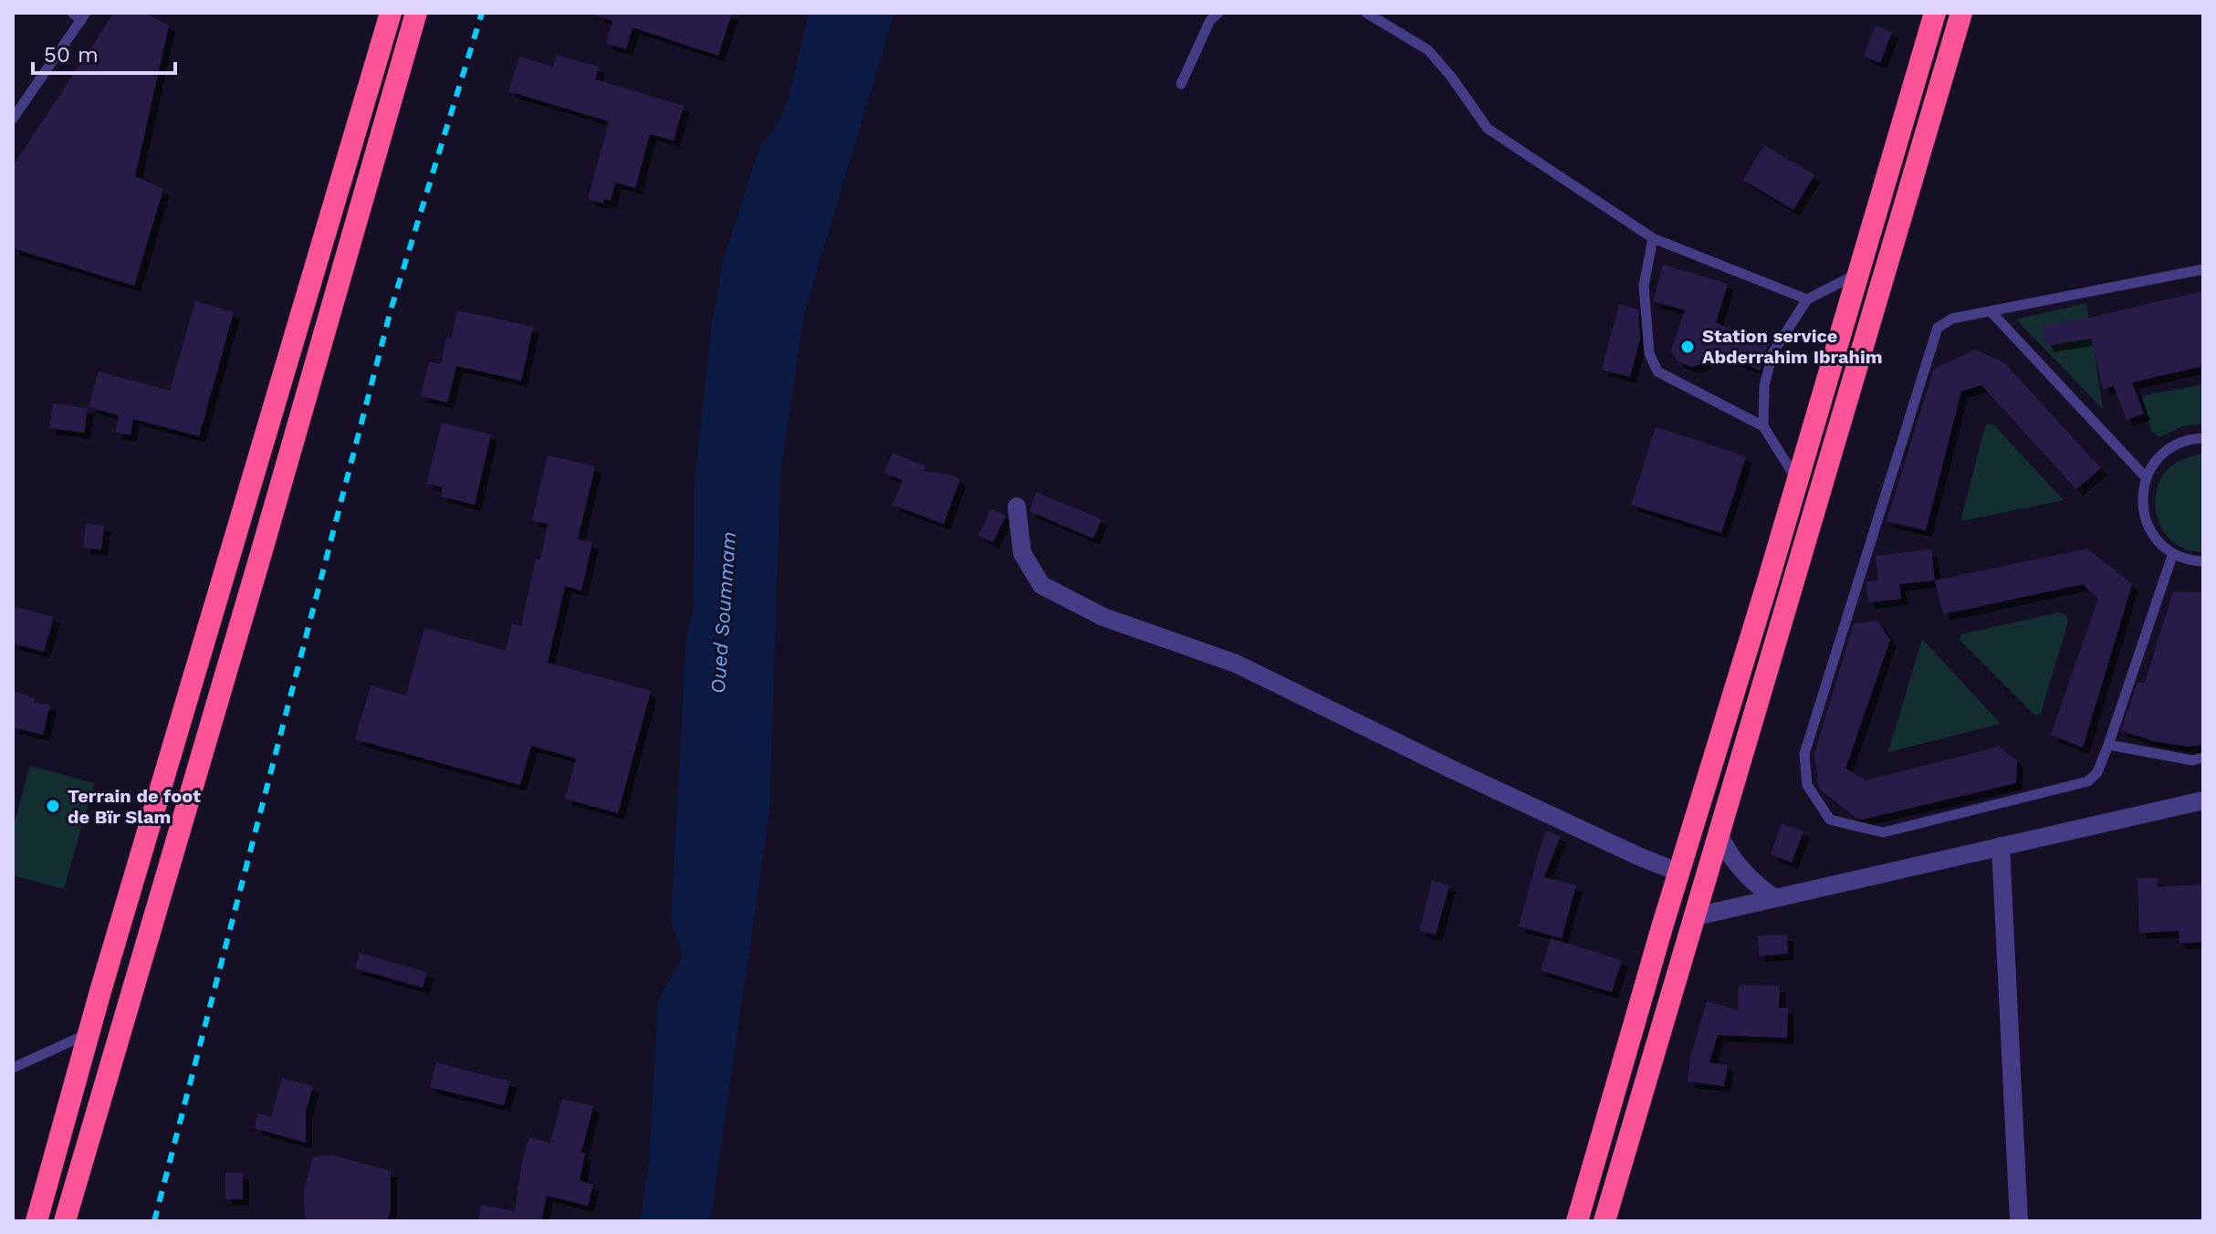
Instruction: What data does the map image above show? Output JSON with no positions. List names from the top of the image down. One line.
{"water":["Oued Soummam"],"places":["Station service Abderrahim Ibrahim","Terrain de foot de Bïr Slam"],"scale_bar":"50 m"}
